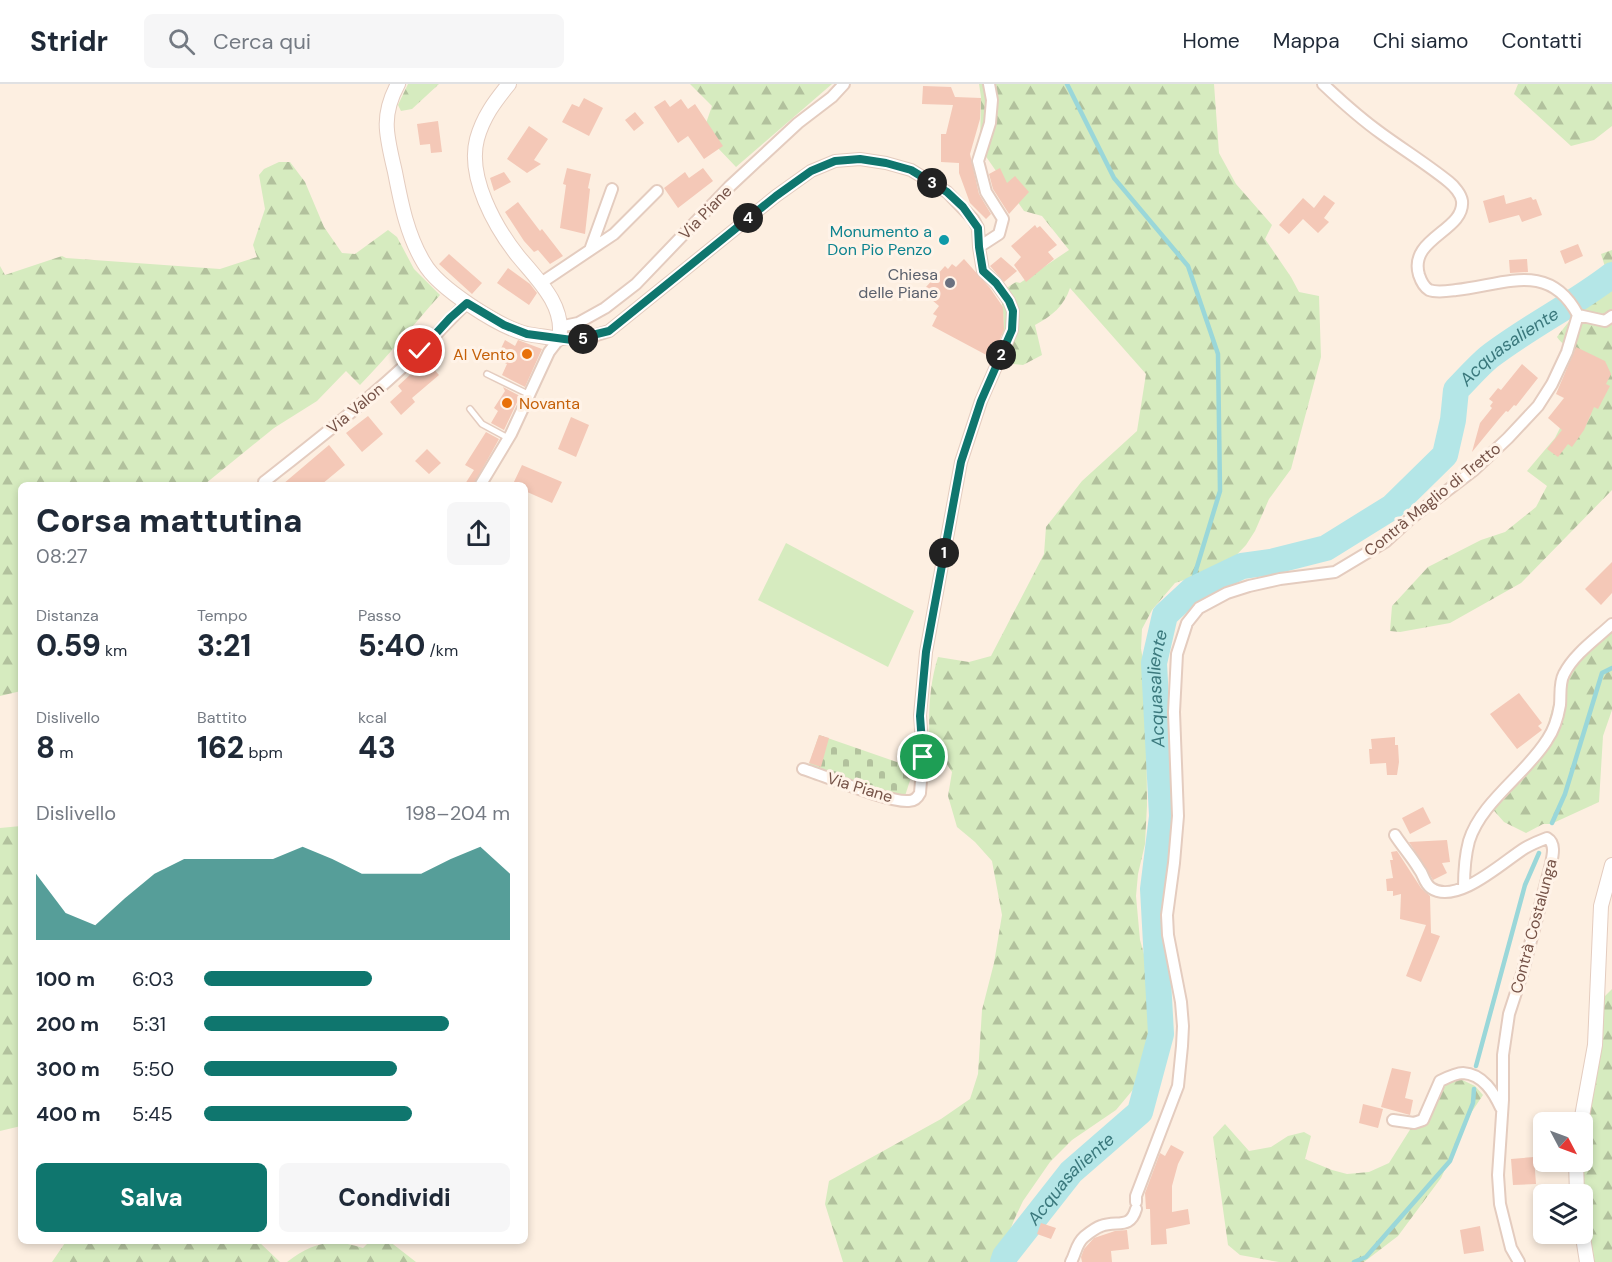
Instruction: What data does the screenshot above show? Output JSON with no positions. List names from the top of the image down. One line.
{"streets":{"street":["Via Piane","Via Valon","Contrà Maglio di Tretto","Contrà Costalunga"]},"crossings":[["Via Piane","Via Valon"]],"water":["Acquasaliente"],"places":["Monumento a Don Pio Penzo","Chiesa delle Piane","Al Vento","Novanta"],"north":"bottom right","page":{"header":"Stridr","search":"Cerca qui","nav":["Home","Mappa","Chi siamo","Contatti"],"pins":["3","4","5","2","1"],"heading":["Corsa mattutina","08:27"],"stats":[["Distanza","0.59 km"],["Tempo","3:21"],["Passo","5:40 /km"],["Dislivello","8 m"],["Battito","162 bpm"],["kcal","43"]],"chart":["Dislivello","198–204 m"],"list":[{"name":"100 m","note":"6:03"},{"name":"200 m","note":"5:31"},{"name":"300 m","note":"5:50"},{"name":"400 m","note":"5:45"}],"buttons":["Salva","Condividi"]}}
